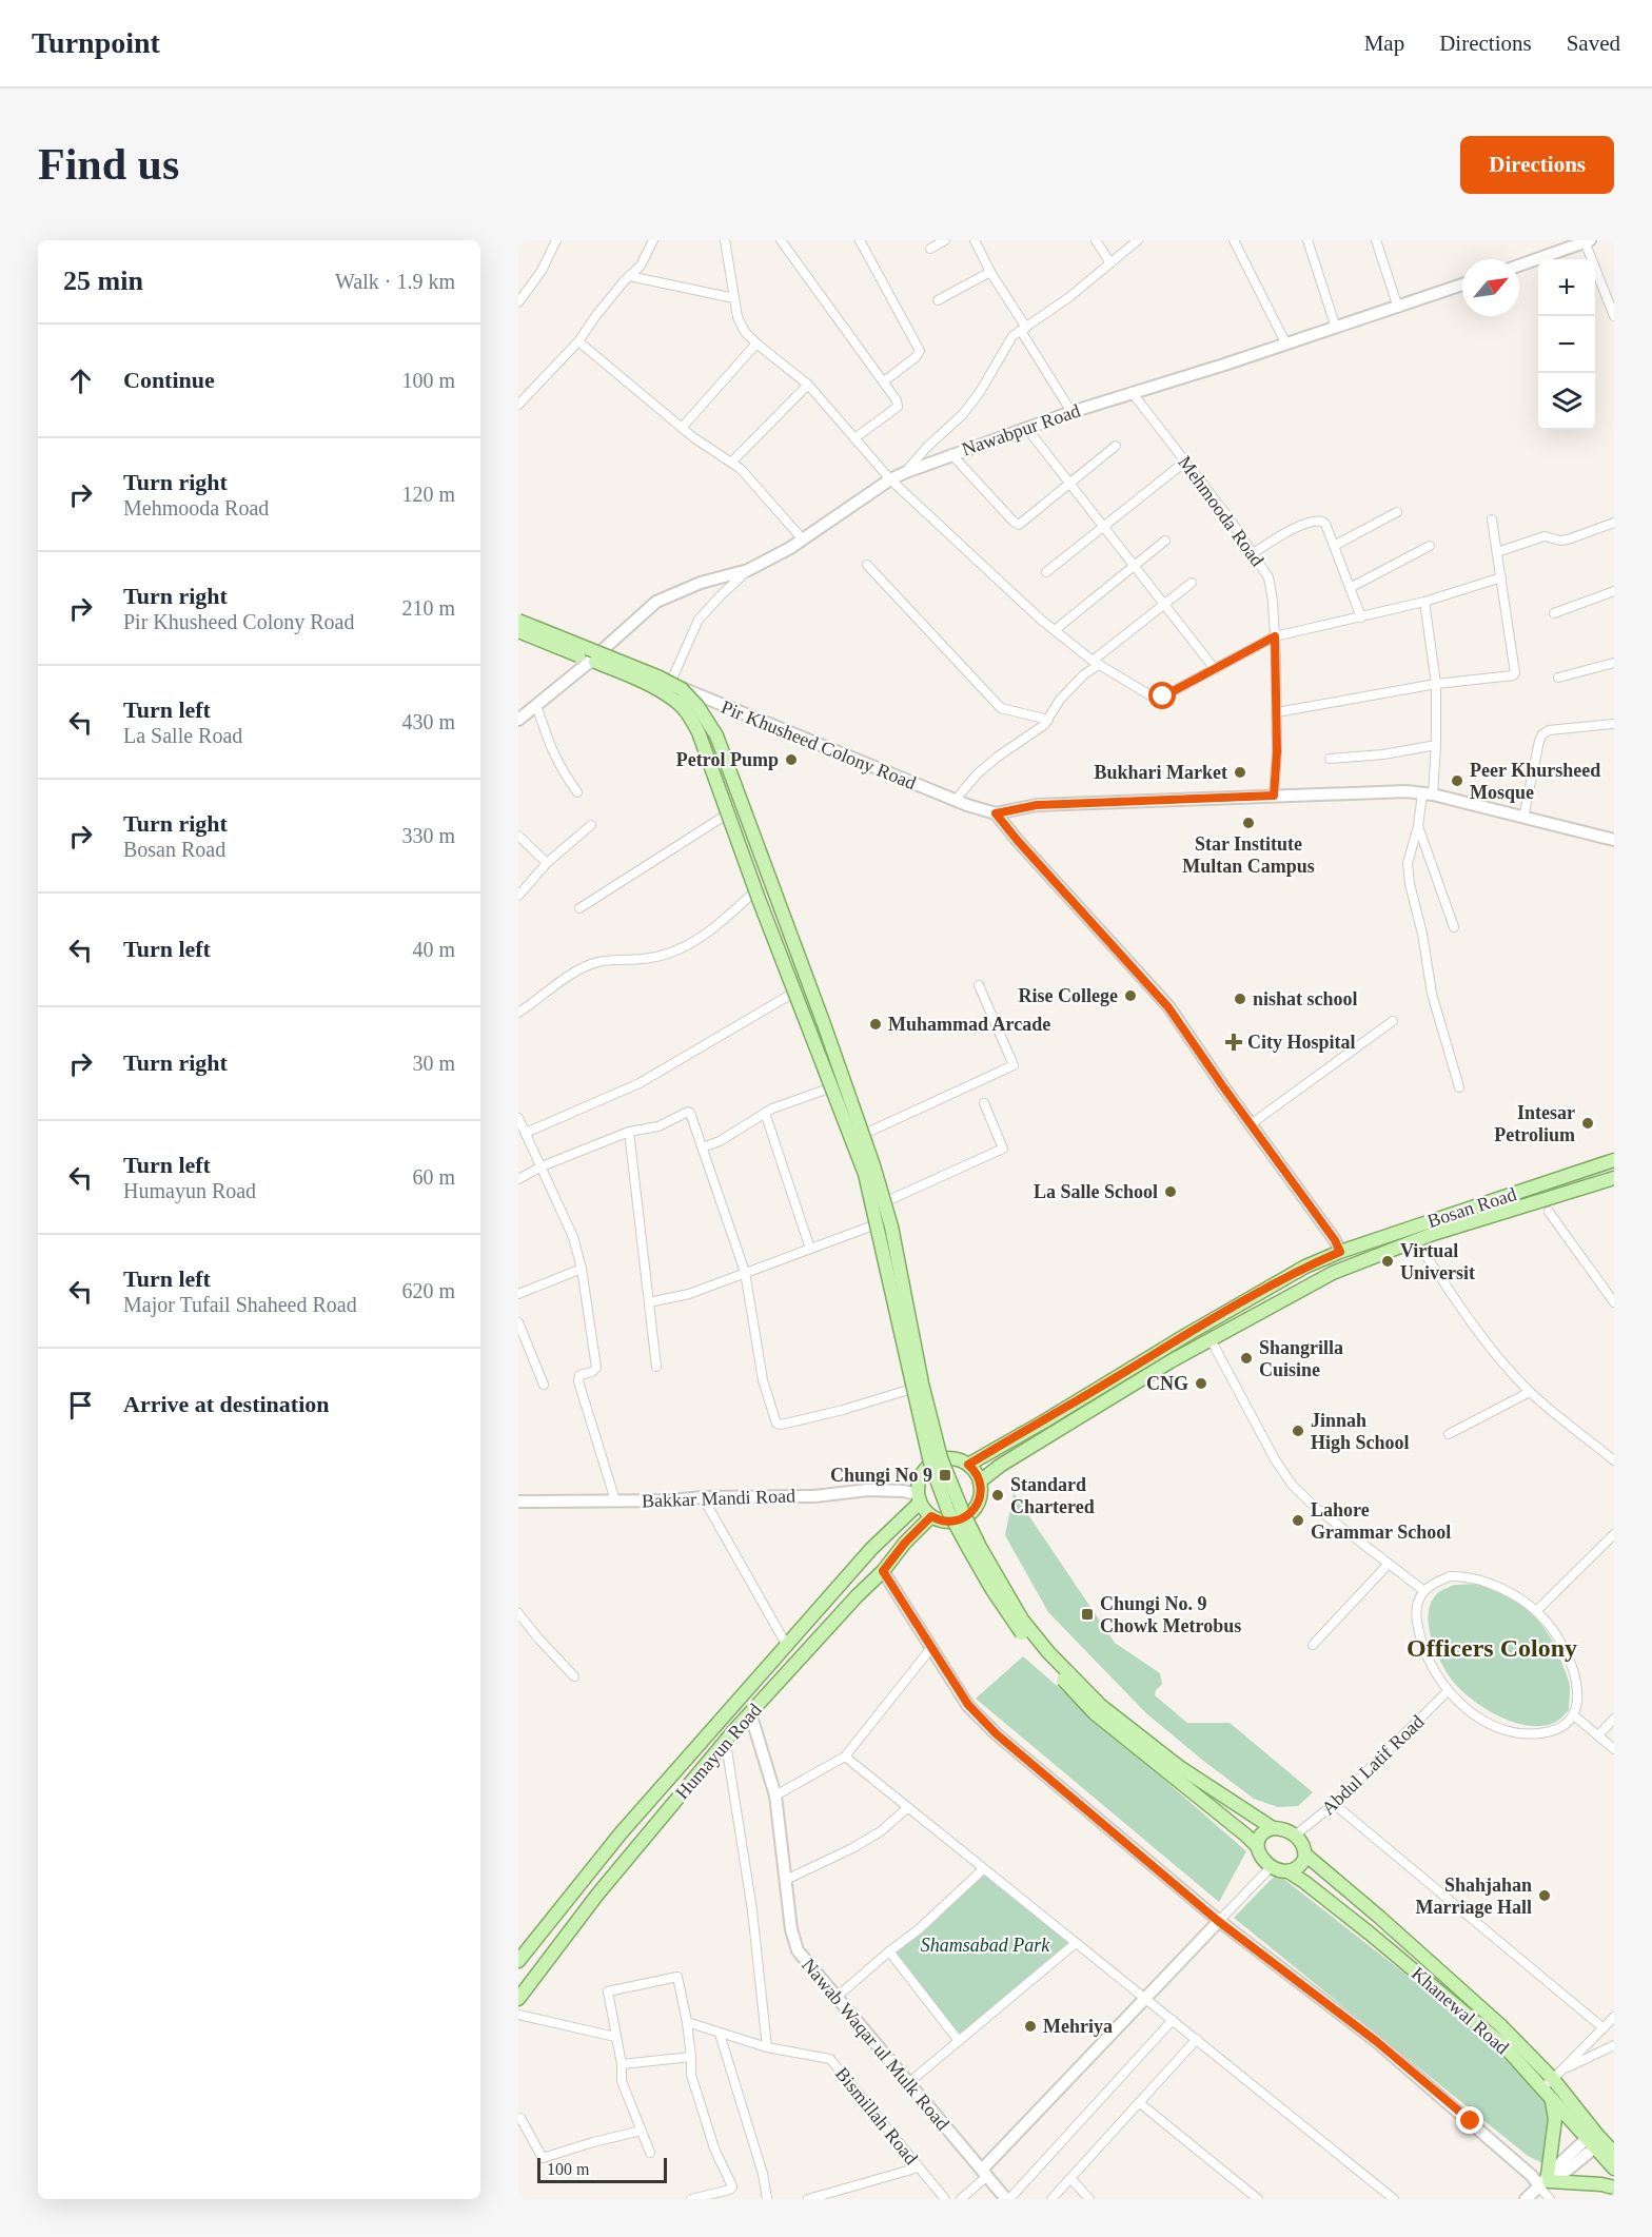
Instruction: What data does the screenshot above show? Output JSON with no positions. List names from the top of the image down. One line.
{"streets":{"main road":["Bosan Road","Humayun Road","Khanewal Road"],"street":["Nawabpur Road","Mehmooda Road","Pir Khusheed Colony Road","Bakkar Mandi Road","Abdul Latif Road","Nawab Waqar ul Mulk Road","Bismillah Road"]},"crossings":[["Nawabpur Road","Mehmooda Road"],["Bosan Road","Bakkar Mandi Road"],["Bosan Road","Humayun Road"],["Bakkar Mandi Road","Humayun Road"],["Abdul Latif Road","Khanewal Road"]],"districts":["Officers Colony"],"parks":["Shamsabad Park"],"places":{"other":["Petrol Pump","Bukhari Market","Peer Khursheed Mosque","Star Institute Multan Campus","Rise College","nishat school","Muhammad Arcade","Intesar Petrolium","La Salle School","Virtual Universit","Shangrilla Cuisine","CNG","Jinnah High School","Standard Chartered","Lahore Grammar School","Shahjahan Marriage Hall","Mehriya"],"health":["City Hospital"],"transit":["Chungi No 9","Chungi No. 9 Chowk Metrobus"]},"scale_bar":"100 m","north":"top right","page":{"header":"Turnpoint","nav":["Map","Directions","Saved"],"buttons":"Directions","title":"Find us","heading":["25 min","Walk · 1.9 km"],"map_buttons":["+","−"],"list":[["Continue","100 m"],["Turn right","Mehmooda Road","120 m"],["Turn right","Pir Khusheed Colony Road","210 m"],["Turn left","La Salle Road","430 m"],["Turn right","Bosan Road","330 m"],["Turn left","40 m"],["Turn right","30 m"],["Turn left","Humayun Road","60 m"],["Turn left","Major Tufail Shaheed Road","620 m"],"Arrive at destination"],"scale":"100 m"}}
